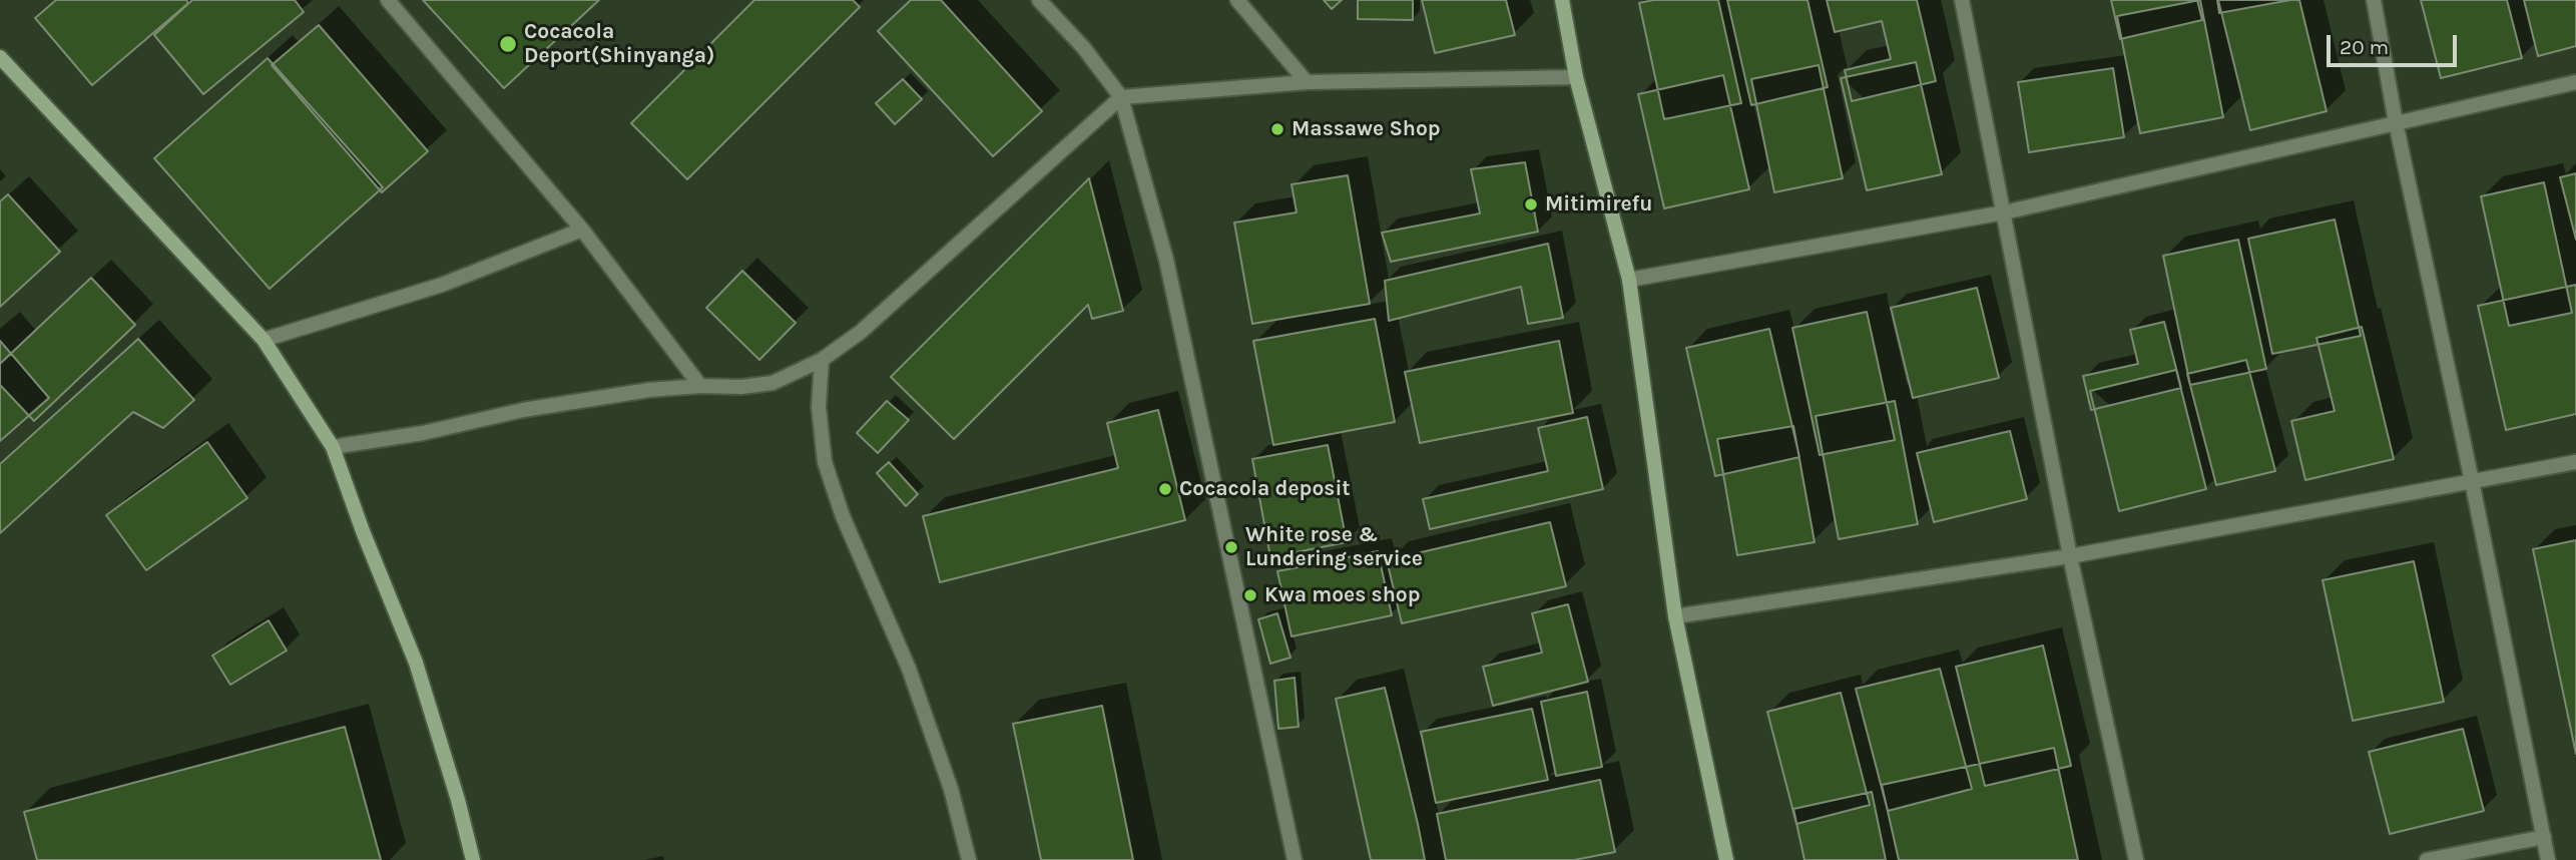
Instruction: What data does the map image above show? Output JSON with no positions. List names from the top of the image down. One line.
{"places":["Cocacola Deport(Shinyanga)","Massawe Shop","Mitimirefu","Cocacola deposit","White rose & Lundering service","Kwa moes shop"],"scale_bar":"20 m"}
